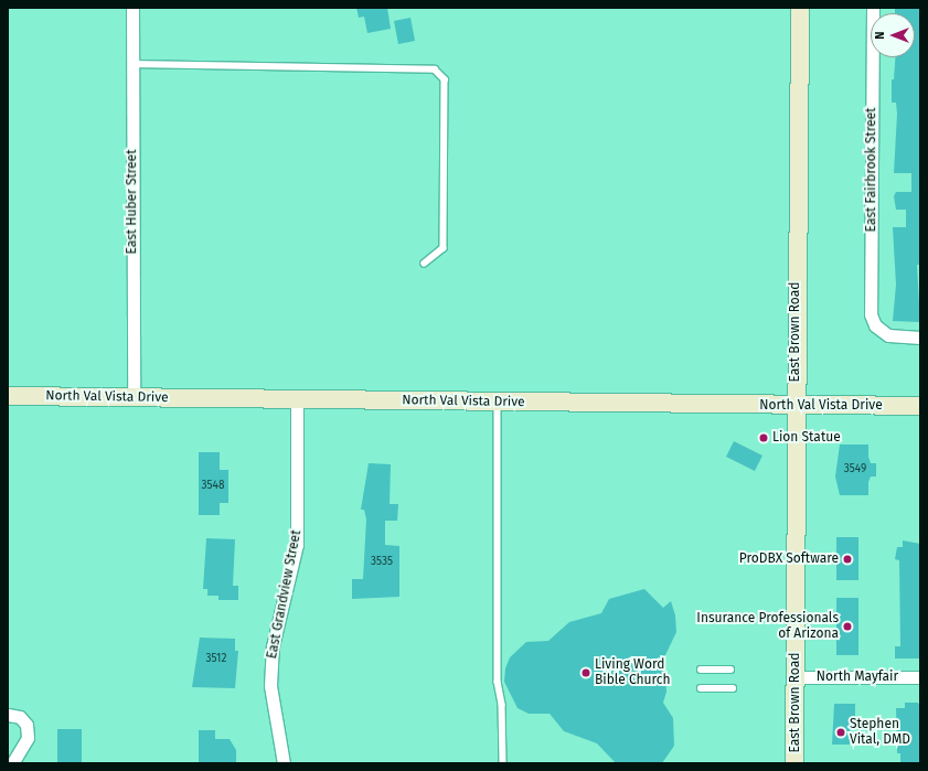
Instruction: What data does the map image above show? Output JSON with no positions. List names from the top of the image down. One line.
{"streets":{"main road":["East Brown Road","North Val Vista Drive"],"street":["East Fairbrook Street","East Huber Street","East Grandview Street","North Mayfair"]},"crossings":[["East Huber Street","North Val Vista Drive"],["East Brown Road","North Val Vista Drive"],["East Brown Road","North Mayfair"],["North Val Vista Drive","East Grandview Street"]],"places":["Lion Statue","ProDBX Software","Insurance Professionals of Arizona","Living Word Bible Church","Stephen Vital, DMD"],"house_numbers":["3549","3548","3535","3512"],"north":"left"}
